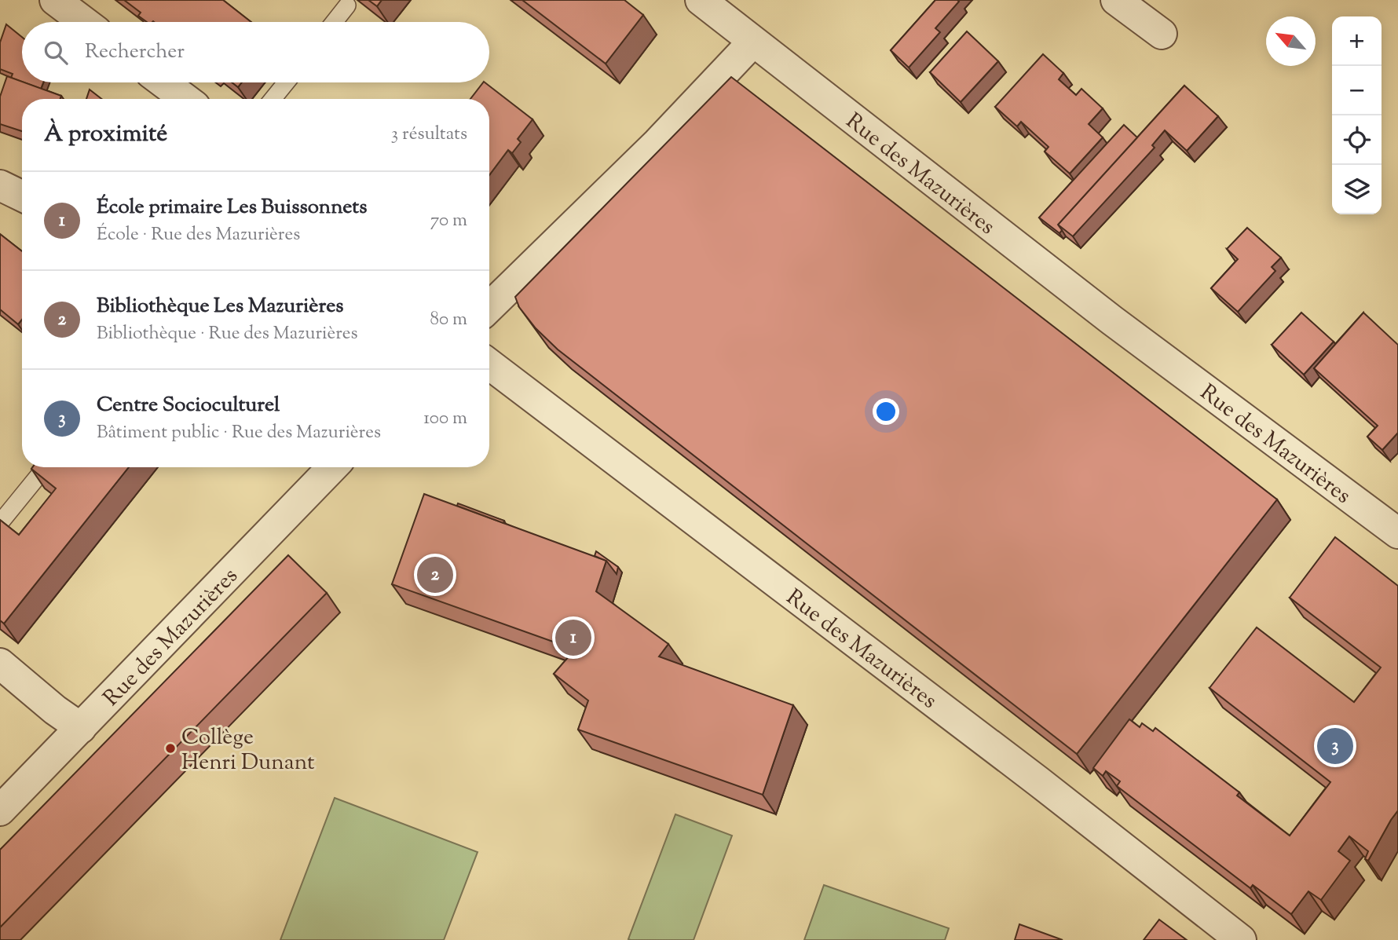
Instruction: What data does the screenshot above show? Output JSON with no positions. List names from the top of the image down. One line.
{"streets":{"street":["Rue des Mazurières"]},"places":["Collège Henri Dunant"],"north":"top left","page":{"map_buttons":["+","−"],"search":"Rechercher","heading":["À proximité","3 résultats"],"list":[{"mark":"1","name":"École primaire Les Buissonnets","note":"École · Rue des Mazurières","value":"70 m"},{"mark":"2","name":"Bibliothèque Les Mazurières","note":"Bibliothèque · Rue des Mazurières","value":"80 m"},{"mark":"3","name":"Centre Socioculturel","note":"Bâtiment public · Rue des Mazurières","value":"100 m"}],"pins":["2","1","3"]}}
